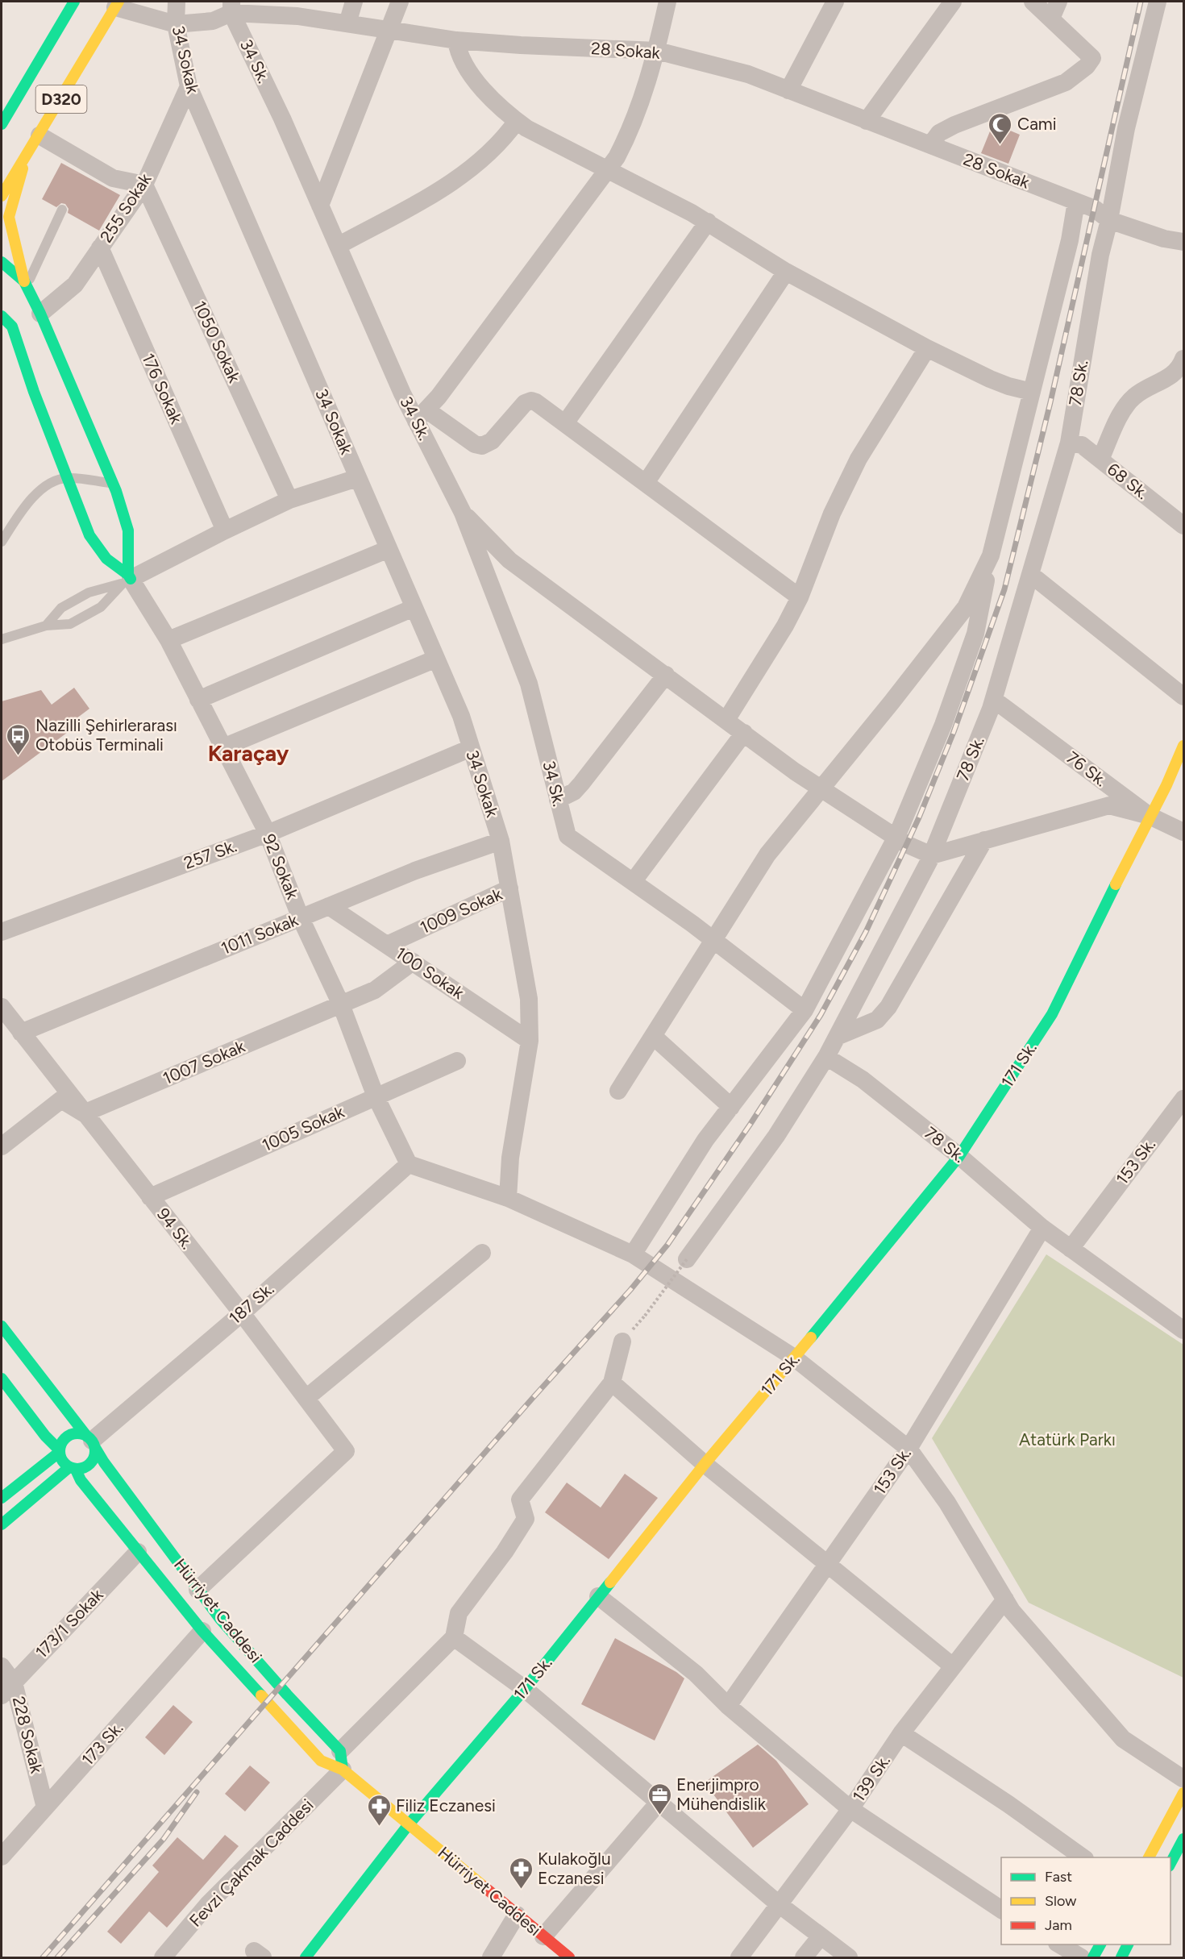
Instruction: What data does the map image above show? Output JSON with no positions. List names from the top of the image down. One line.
{"streets":{"main road":["D320","171 Sk.","Hürriyet Caddesi"],"street":["28 Sokak","34 Sokak","34 Sk.","255 Sokak","1050 Sokak","78 Sk.","176 Sokak","68 Sk.","76 Sk.","257 Sk.","92 Sokak","1009 Sokak","1011 Sokak","100 Sokak","1007 Sokak","1005 Sokak","153 Sk.","94 Sk.","187 Sk.","173/1 Sokak","228 Sokak","173 Sk.","139 Sk.","Fevzi Çakmak Caddesi"]},"crossings":[["28 Sokak","34 Sokak"],["28 Sokak","34 Sk."],["28 Sokak","D320"],["28 Sokak","78 Sk."],["34 Sokak","255 Sokak"],["34 Sokak","257 Sk."],["34 Sokak","1009 Sokak"],["34 Sokak","1011 Sokak"],["34 Sokak","100 Sokak"],["255 Sokak","1050 Sokak"],["255 Sokak","176 Sokak"],["78 Sk.","68 Sk."],["78 Sk.","76 Sk."],["78 Sk.","171 Sk."],["78 Sk.","153 Sk."],["76 Sk.","171 Sk."],["257 Sk.","92 Sokak"],["92 Sokak","1011 Sokak"],["92 Sokak","1007 Sokak"],["92 Sokak","1005 Sokak"],["92 Sokak","187 Sk."],["1009 Sokak","100 Sokak"],["1011 Sokak","100 Sokak"],["1011 Sokak","94 Sk."],["100 Sokak","1007 Sokak"],["1007 Sokak","94 Sk."],["171 Sk.","Hürriyet Caddesi"],["1005 Sokak","94 Sk."],["94 Sk.","187 Sk."],["94 Sk.","Hürriyet Caddesi"],["187 Sk.","Hürriyet Caddesi"],["Hürriyet Caddesi","173/1 Sokak"],["Hürriyet Caddesi","173 Sk."],["Hürriyet Caddesi","Fevzi Çakmak Caddesi"],["173/1 Sokak","228 Sokak"],["228 Sokak","173 Sk."]],"districts":["Karaçay"],"parks":["Atatürk Parkı"],"places":{"mosque":["Cami"],"bus stop":["Nazilli Şehirlerarası Otobüs Terminali"],"office":["Enerjimpro Mühendislik"],"pharmacy":["Filiz Eczanesi","Kulakoğlu Eczanesi"]},"legend":["Fast","Slow","Jam"]}
